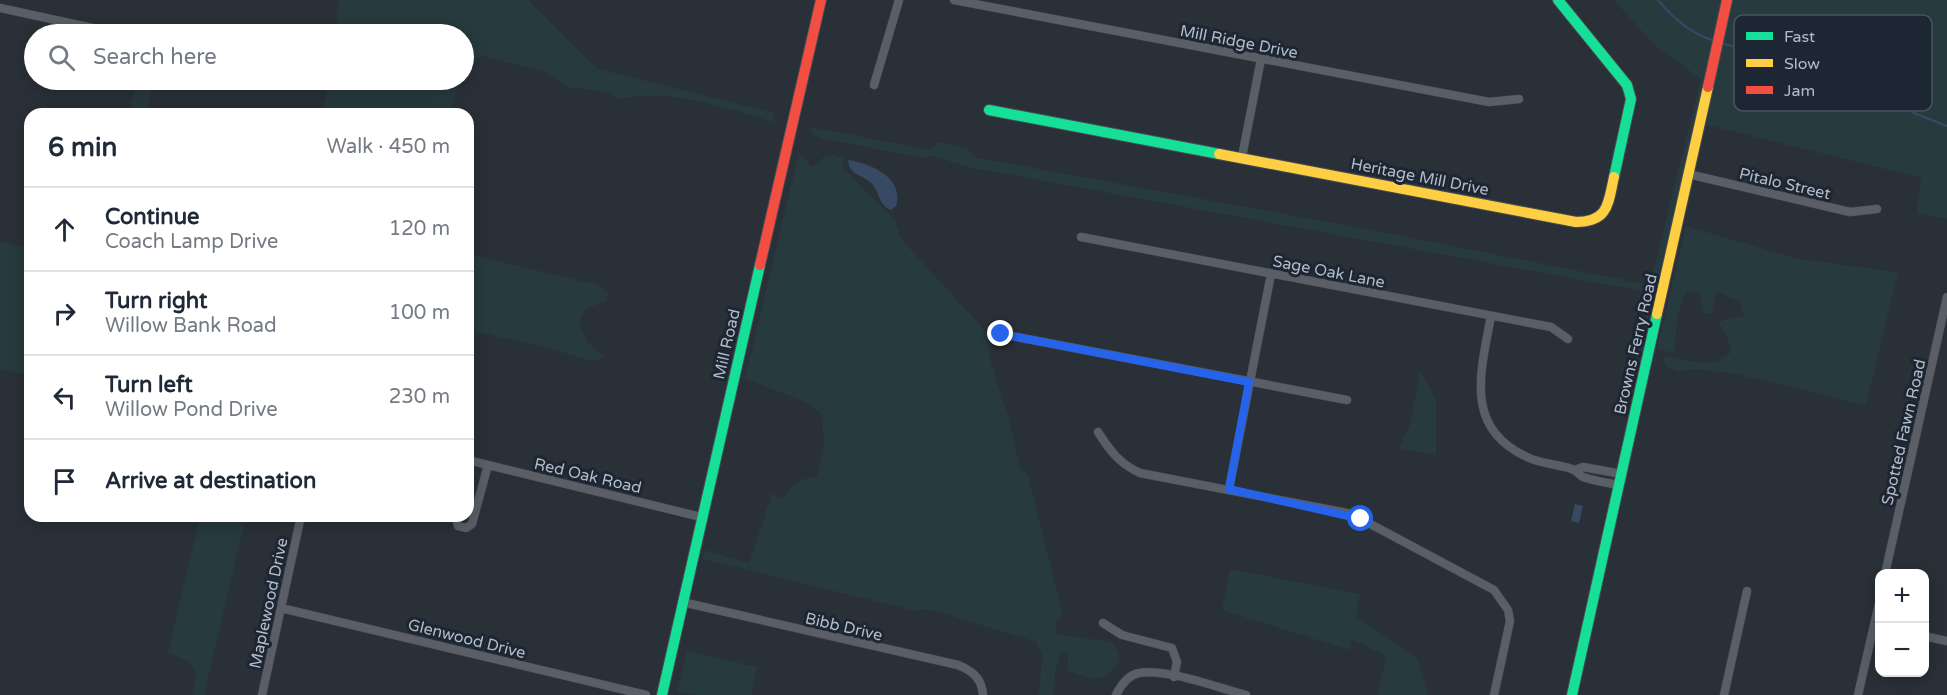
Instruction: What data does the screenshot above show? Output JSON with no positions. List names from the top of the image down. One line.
{"streets":{"street":["Mill Ridge Drive","Heritage Mill Drive","Pitalo Street","Sage Oak Lane","Mill Road","Browns Ferry Road","Spotted Fawn Road","Red Oak Road","Maplewood Drive","Bibb Drive","Glenwood Drive"]},"crossings":[["Pitalo Street","Browns Ferry Road"],["Mill Road","Red Oak Road"],["Mill Road","Bibb Drive"],["Maplewood Drive","Glenwood Drive"]],"legend":["Fast","Slow","Jam"],"page":{"search":"Search here","heading":["6 min","Walk · 450 m"],"list":[["Continue","Coach Lamp Drive","120 m"],["Turn right","Willow Bank Road","100 m"],["Turn left","Willow Pond Drive","230 m"],"Arrive at destination"],"map_buttons":["+","−"]}}
